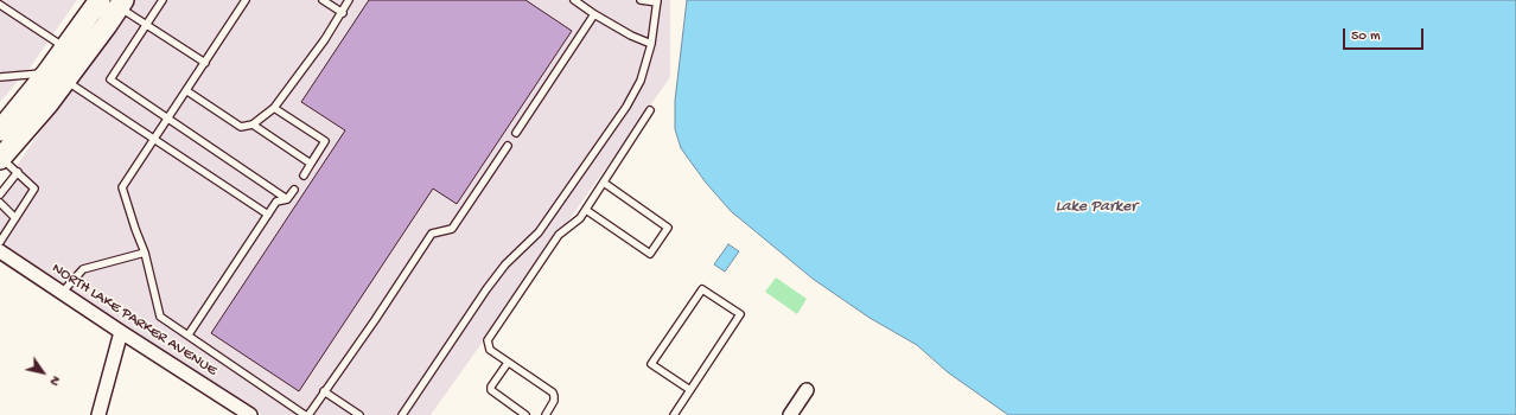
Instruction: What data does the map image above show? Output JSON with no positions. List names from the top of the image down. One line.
{"streets":{"street":["NORTH LAKE PARKER AVENUE"]},"water":["Lake Parker"],"scale_bar":"50 m","north":"bottom right"}
